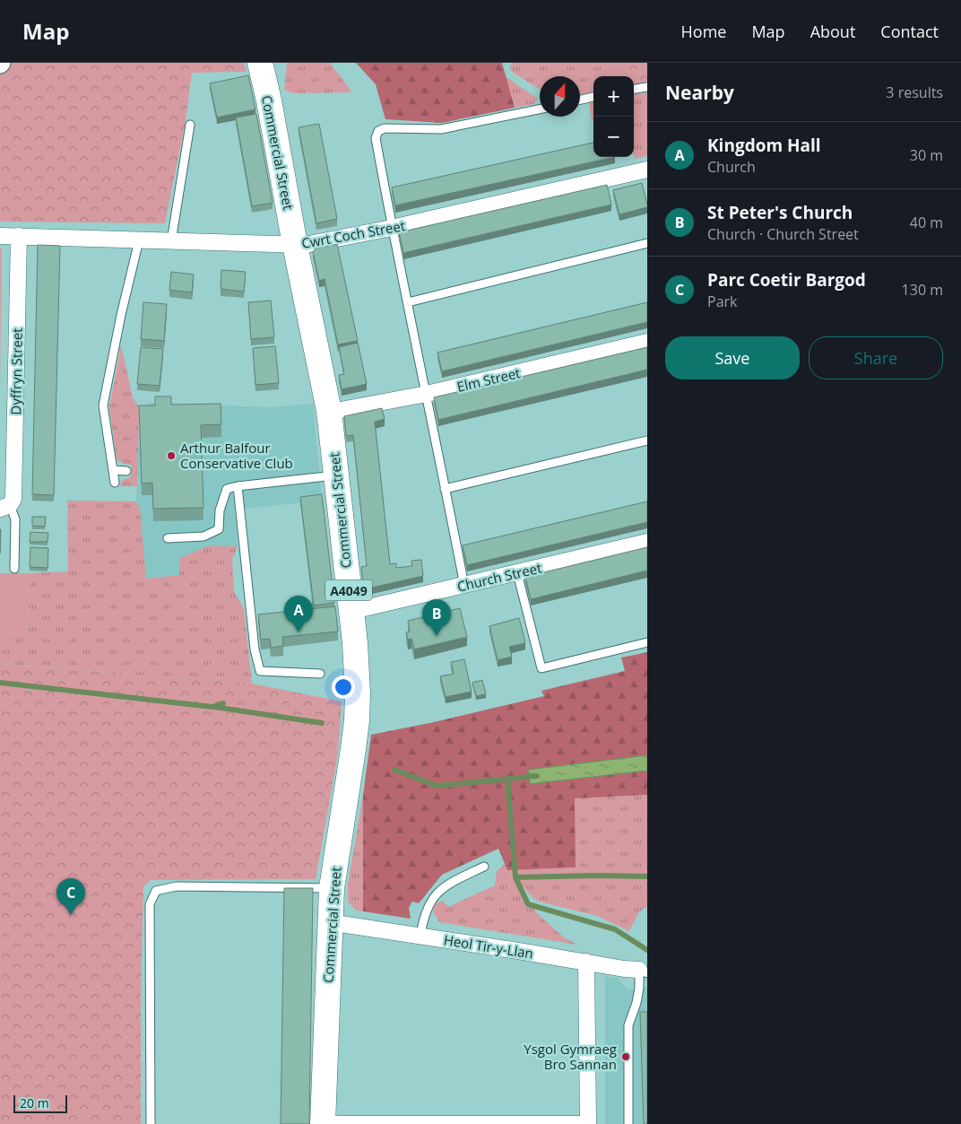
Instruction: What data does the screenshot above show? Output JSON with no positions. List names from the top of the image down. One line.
{"streets":{"main road":["Commercial Street","A4049"],"street":["Cwrt Coch Street","Dyffryn Street","Elm Street","Church Street","Heol Tir-y-Llan"]},"crossings":[["Commercial Street","Cwrt Coch Street"],["Commercial Street","Elm Street"],["Commercial Street","Church Street"],["Commercial Street","Heol Tir-y-Llan"],["Cwrt Coch Street","Dyffryn Street"]],"places":["Arthur Balfour Conservative Club","Ysgol Gymraeg Bro Sannan"],"scale_bar":"20 m","north":"top","page":{"header":"Map","nav":["Home","Map","About","Contact"],"heading":["Nearby","3 results"],"map_buttons":["+","−"],"list":[{"mark":"A","name":"Kingdom Hall","note":"Church","value":"30 m"},{"mark":"B","name":"St Peter's Church","note":"Church · Church Street","value":"40 m"},{"mark":"C","name":"Parc Coetir Bargod","note":"Park","value":"130 m"}],"buttons":["Save","Share"],"pins":["A","B","C"],"scale":"20 m"}}
